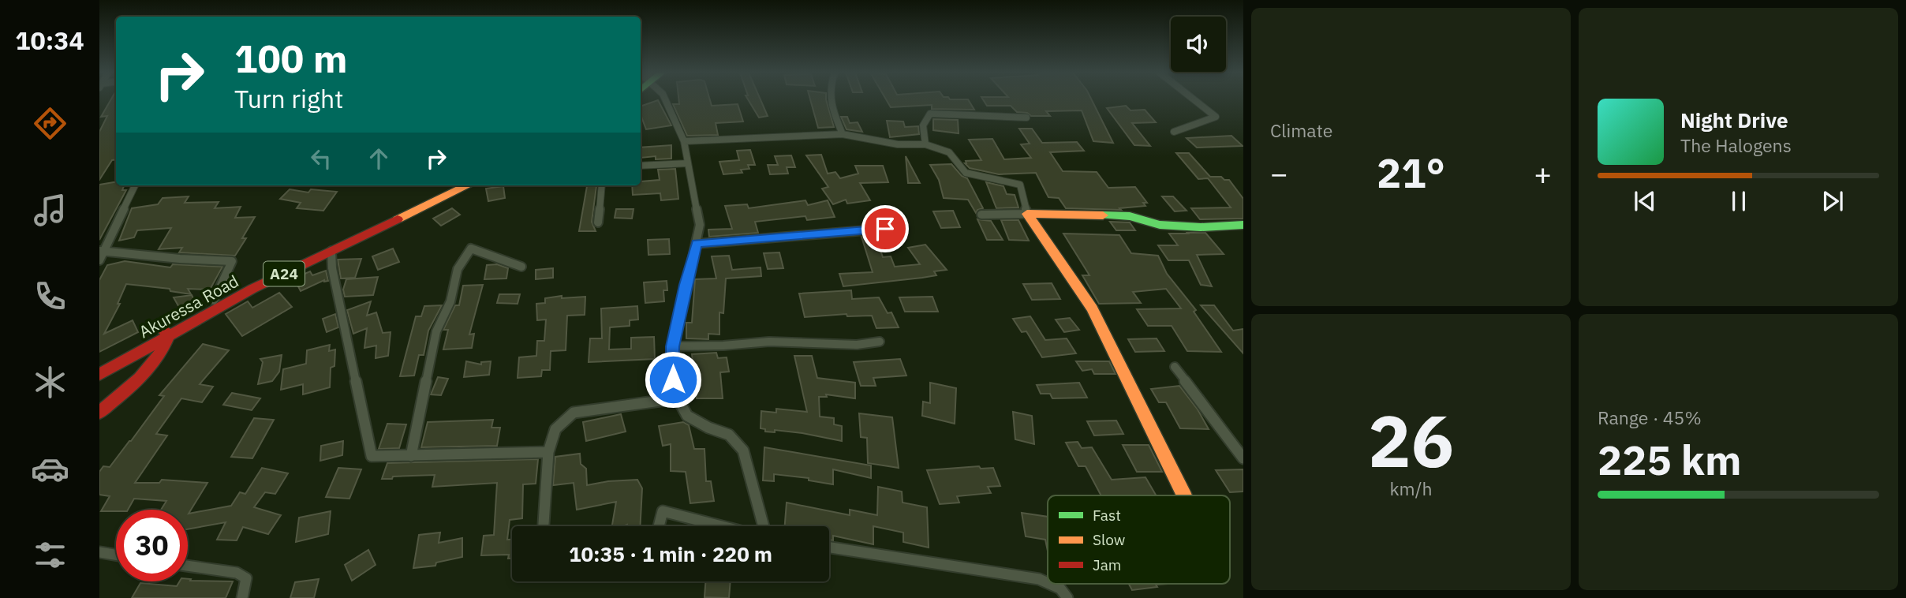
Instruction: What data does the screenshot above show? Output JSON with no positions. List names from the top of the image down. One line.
{"streets":{"main road":["A24","Akuressa Road"]},"legend":["Fast","Slow","Jam"],"page":{"tabs":"10:34","tile":["Climate",["26","km/h"],["Range · 45%","225 km"]],"turn":["100 m","Turn right"],"song":["Night Drive","The Halogens"],"heat":["−","21°","+"],"limit":"30","trip":"10:35 · 1 min · 220 m"}}
